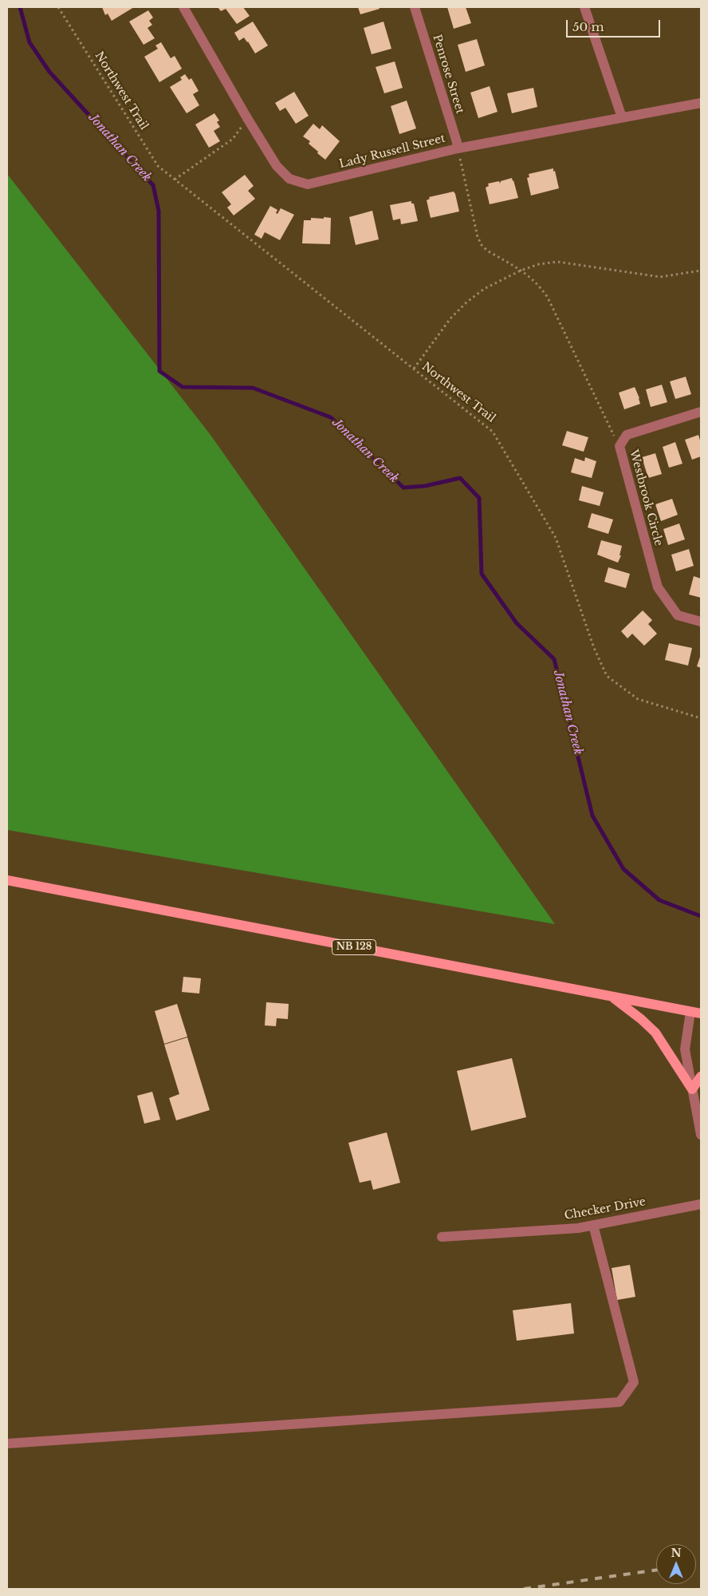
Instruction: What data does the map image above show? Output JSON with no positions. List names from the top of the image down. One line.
{"streets":{"main road":["NB 128"],"street":["Penrose Street","Lady Russell Street","Westbrook Circle","Checker Drive"],"path":["Northwest Trail"]},"crossings":[["Penrose Street","Lady Russell Street"]],"water":["Jonathan Creek"],"scale_bar":"50 m","north":"top"}
